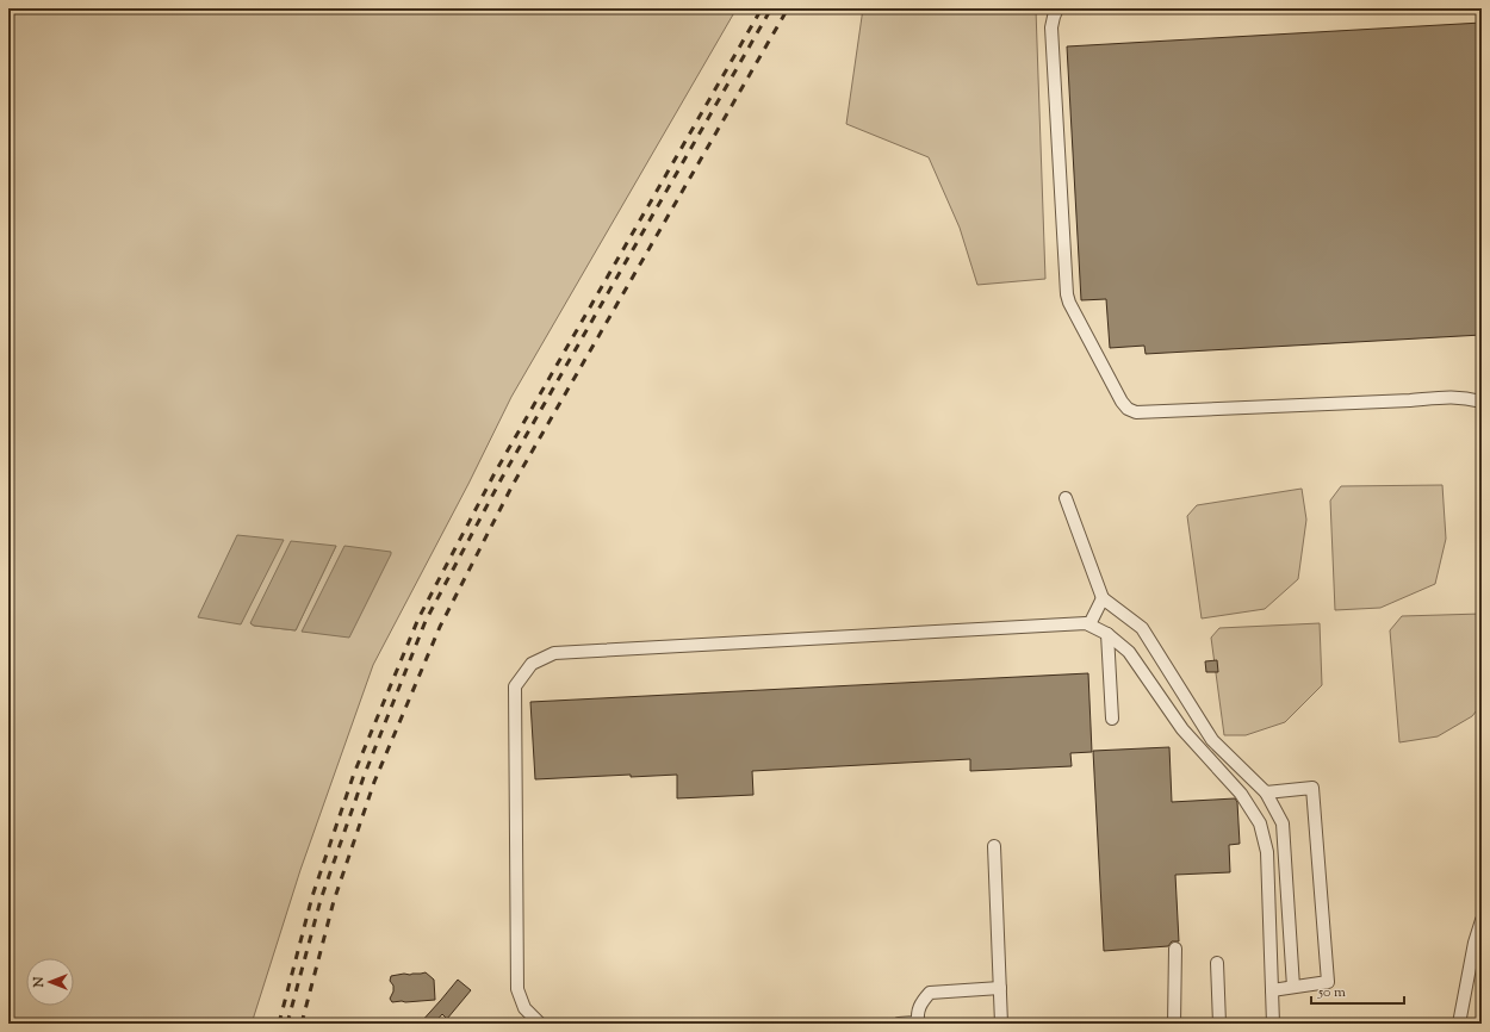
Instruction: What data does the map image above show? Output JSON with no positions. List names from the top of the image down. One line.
{"scale_bar":"50 m","north":"left"}
